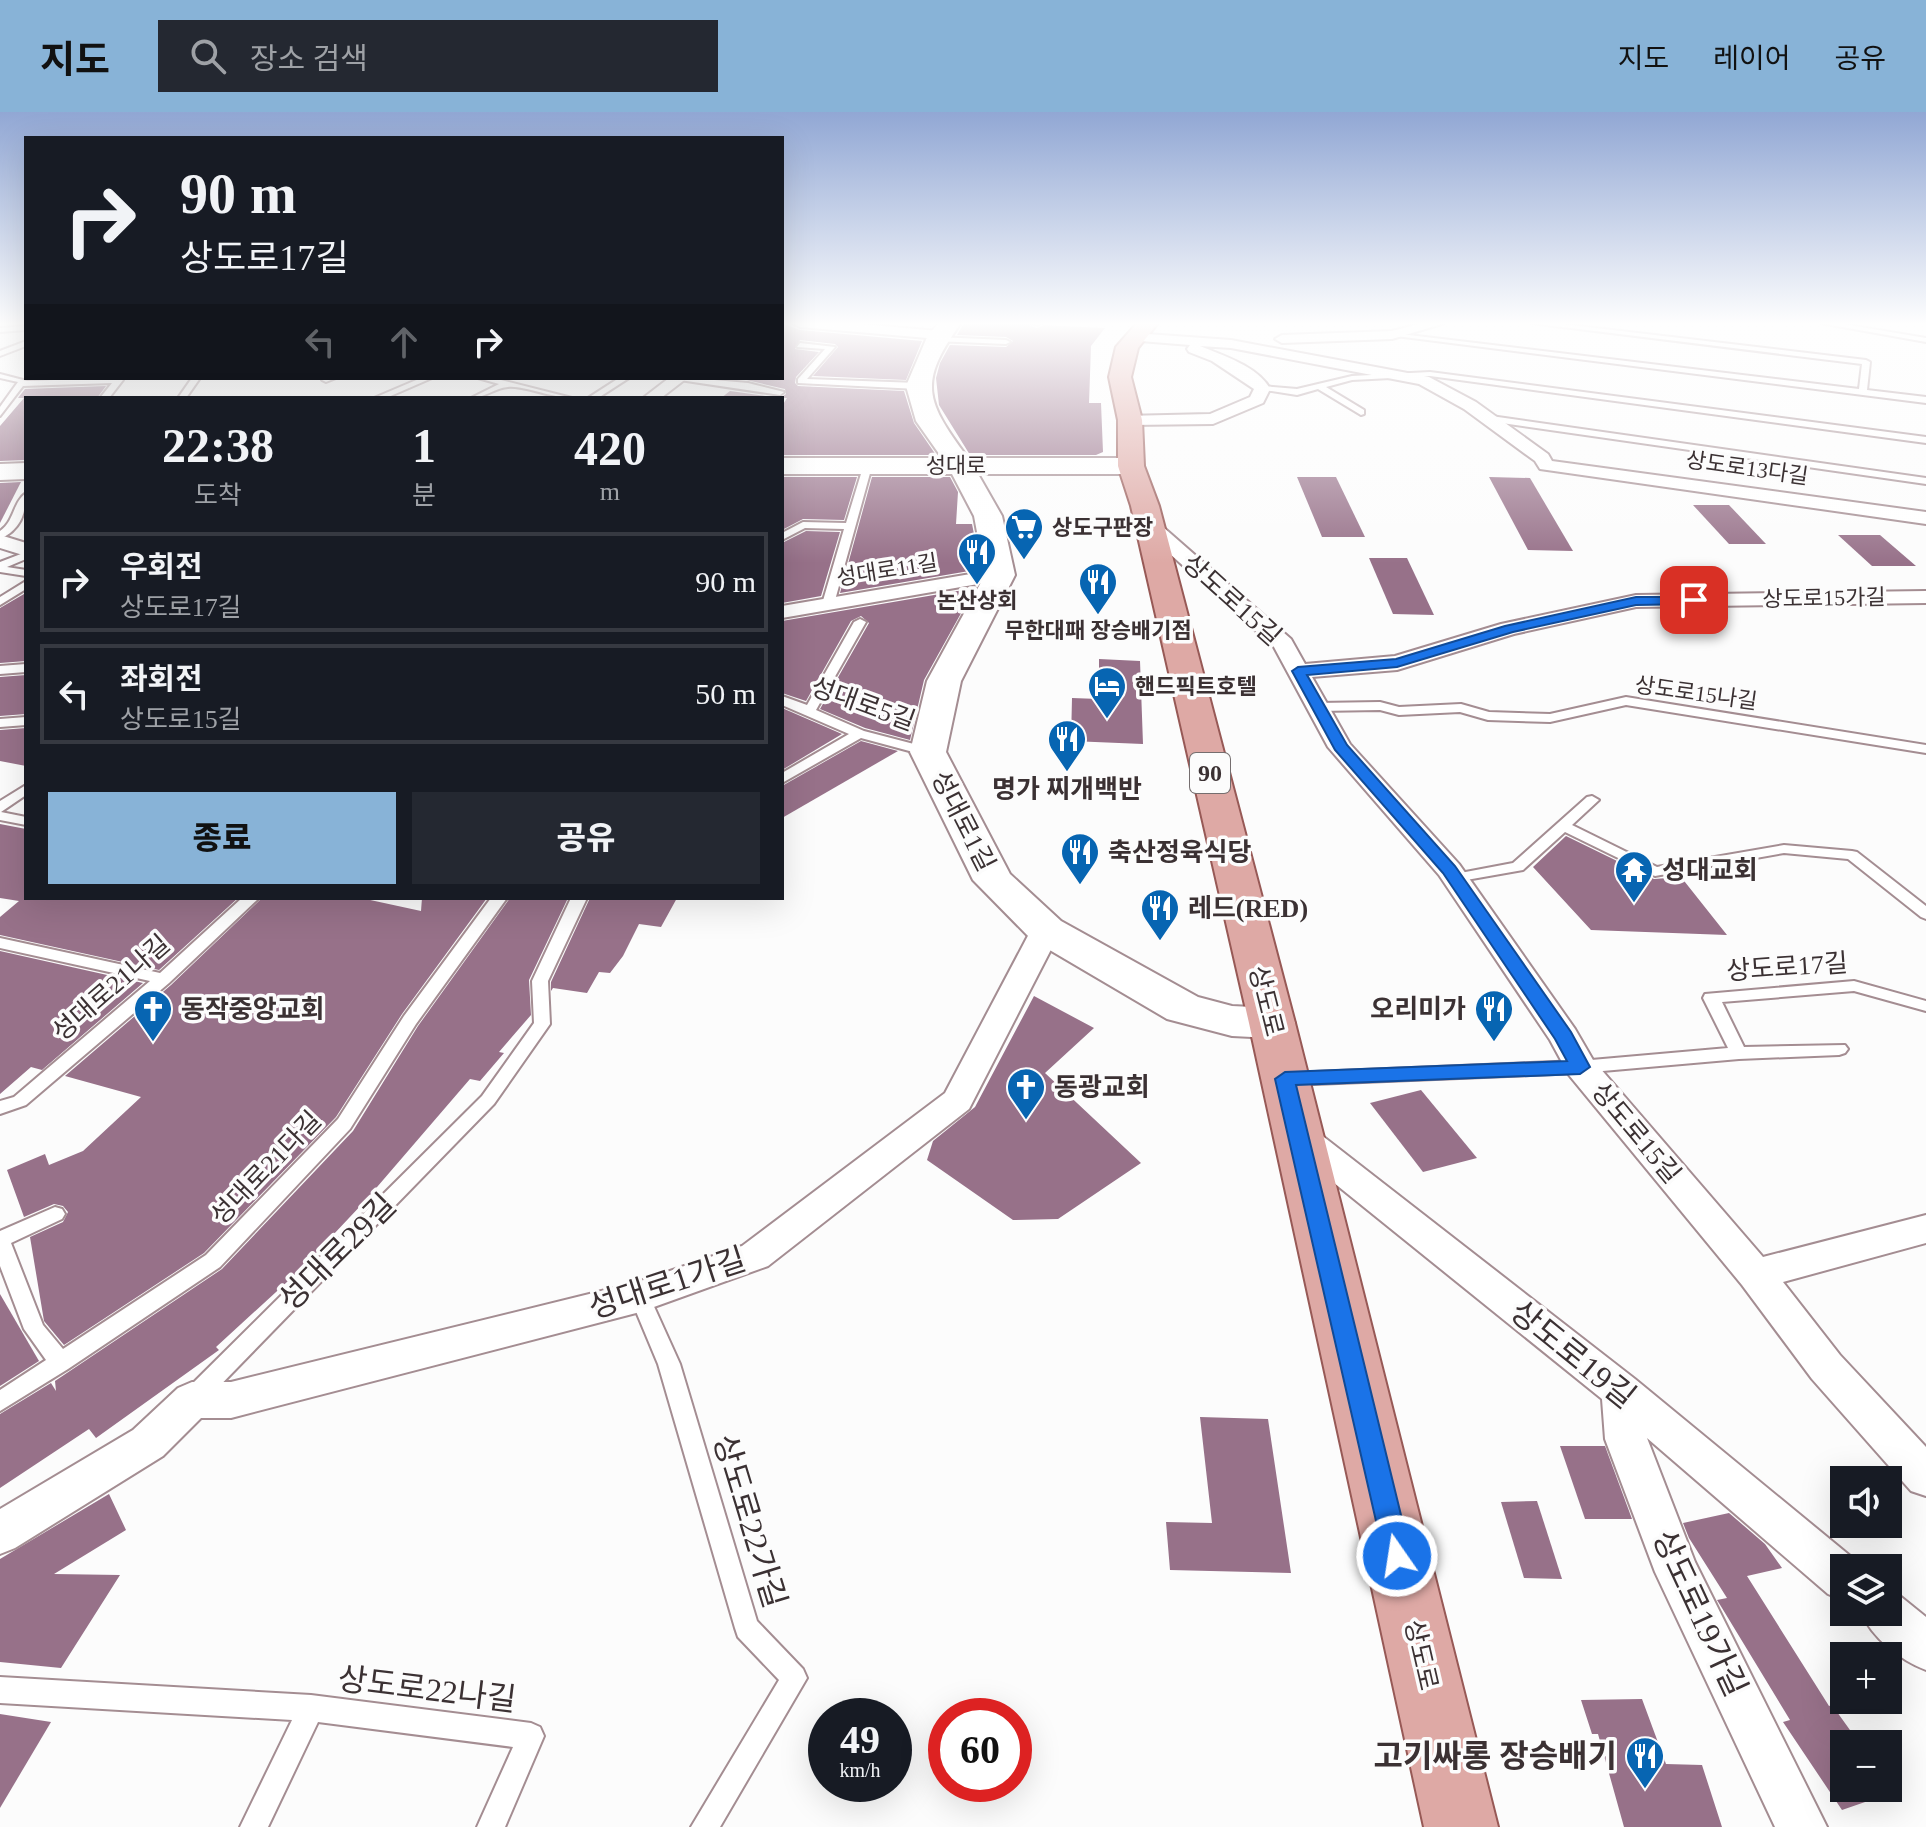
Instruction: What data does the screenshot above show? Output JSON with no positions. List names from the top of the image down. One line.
{"streets":{"main road":["90","상도로"],"street":["성대로","상도로13다길","성대로11길","상도로15가길","상도로15길","성대로1길","성대로29길","성대로1가길","상도로19길","상도로19가길"],"lane":["상도로15나길","성대로5길","상도로17길","성대로21나길","성대로21다길","상도로22가길","상도로22나길"]},"crossings":[["성대로","상도로"],["성대로11길","성대로1길"],["상도로15가길","상도로15길"],["상도로15길","상도로15나길"],["상도로15길","상도로"],["성대로5길","성대로1길"],["성대로1길","상도로"],["성대로1길","성대로1가길"],["상도로","상도로19길"],["성대로29길","성대로1가길"],["성대로1가길","상도로22가길"],["상도로19길","상도로19가길"]],"places":{"supermarket":["상도구판장"],"restaurant":["논산상회","무한대패 장승배기점","명가 찌개백반","축산정육식당","레드(RED)","오리미가","고기싸롱 장승배기"],"hotel":["핸드픽트호텔"],"temple":["성대교회"],"church":["동작중앙교회","동광교회"]},"page":{"header":"지도","search":"장소 검색","nav":["지도","레이어","공유"],"turn":["90 m","상도로17길"],"eta":["22:38","도착","1","분","420","m"],"list":[{"name":"우회전","note":"상도로17길","value":"90 m"},{"name":"좌회전","note":"상도로15길","value":"50 m"}],"buttons":["종료","공유"],"map_buttons":["+","−"],"speed":"49 km/h","limit":"60"}}
